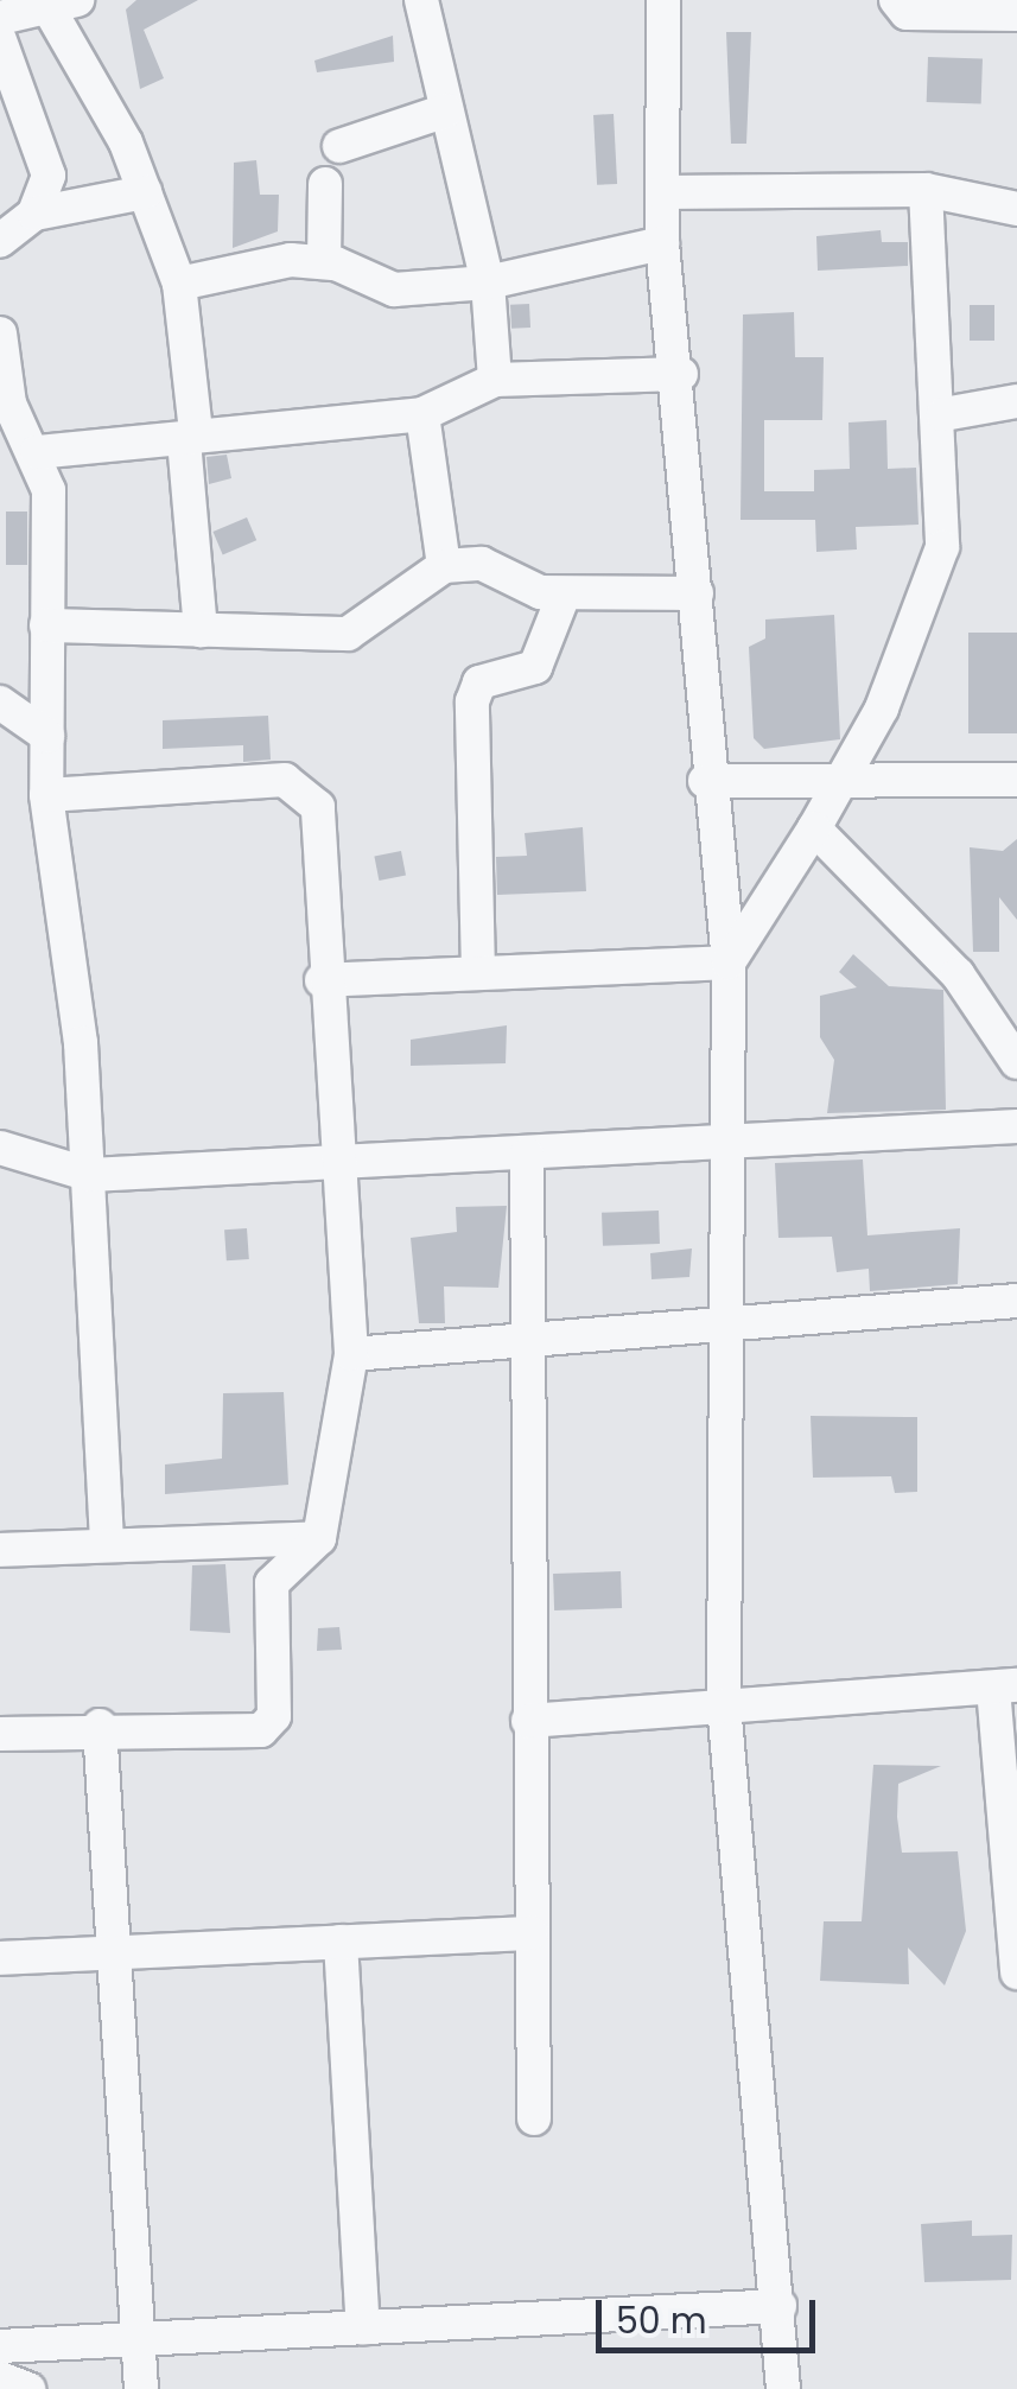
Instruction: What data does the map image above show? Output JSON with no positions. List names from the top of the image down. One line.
{"scale_bar":"50 m"}
